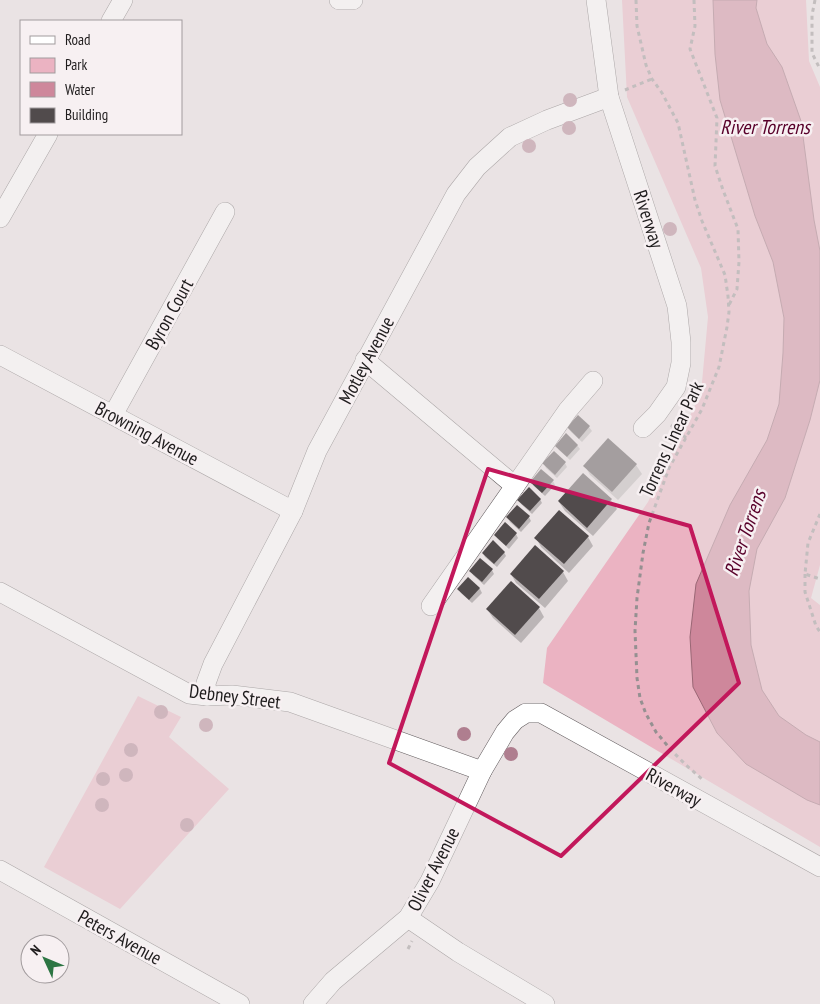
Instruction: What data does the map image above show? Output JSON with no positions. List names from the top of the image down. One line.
{"streets":{"street":["Riverway","Byron Court","Motley Avenue","Browning Avenue","Debney Street","Oliver Avenue","Peters Avenue"],"path":["Torrens Linear Park"]},"crossings":[["Riverway","Motley Avenue"],["Riverway","Oliver Avenue"],["Byron Court","Browning Avenue"],["Motley Avenue","Browning Avenue"],["Motley Avenue","Debney Street"],["Debney Street","Oliver Avenue"]],"water":["River Torrens"],"legend":["Road","Park","Water","Building"],"north":"top left"}
